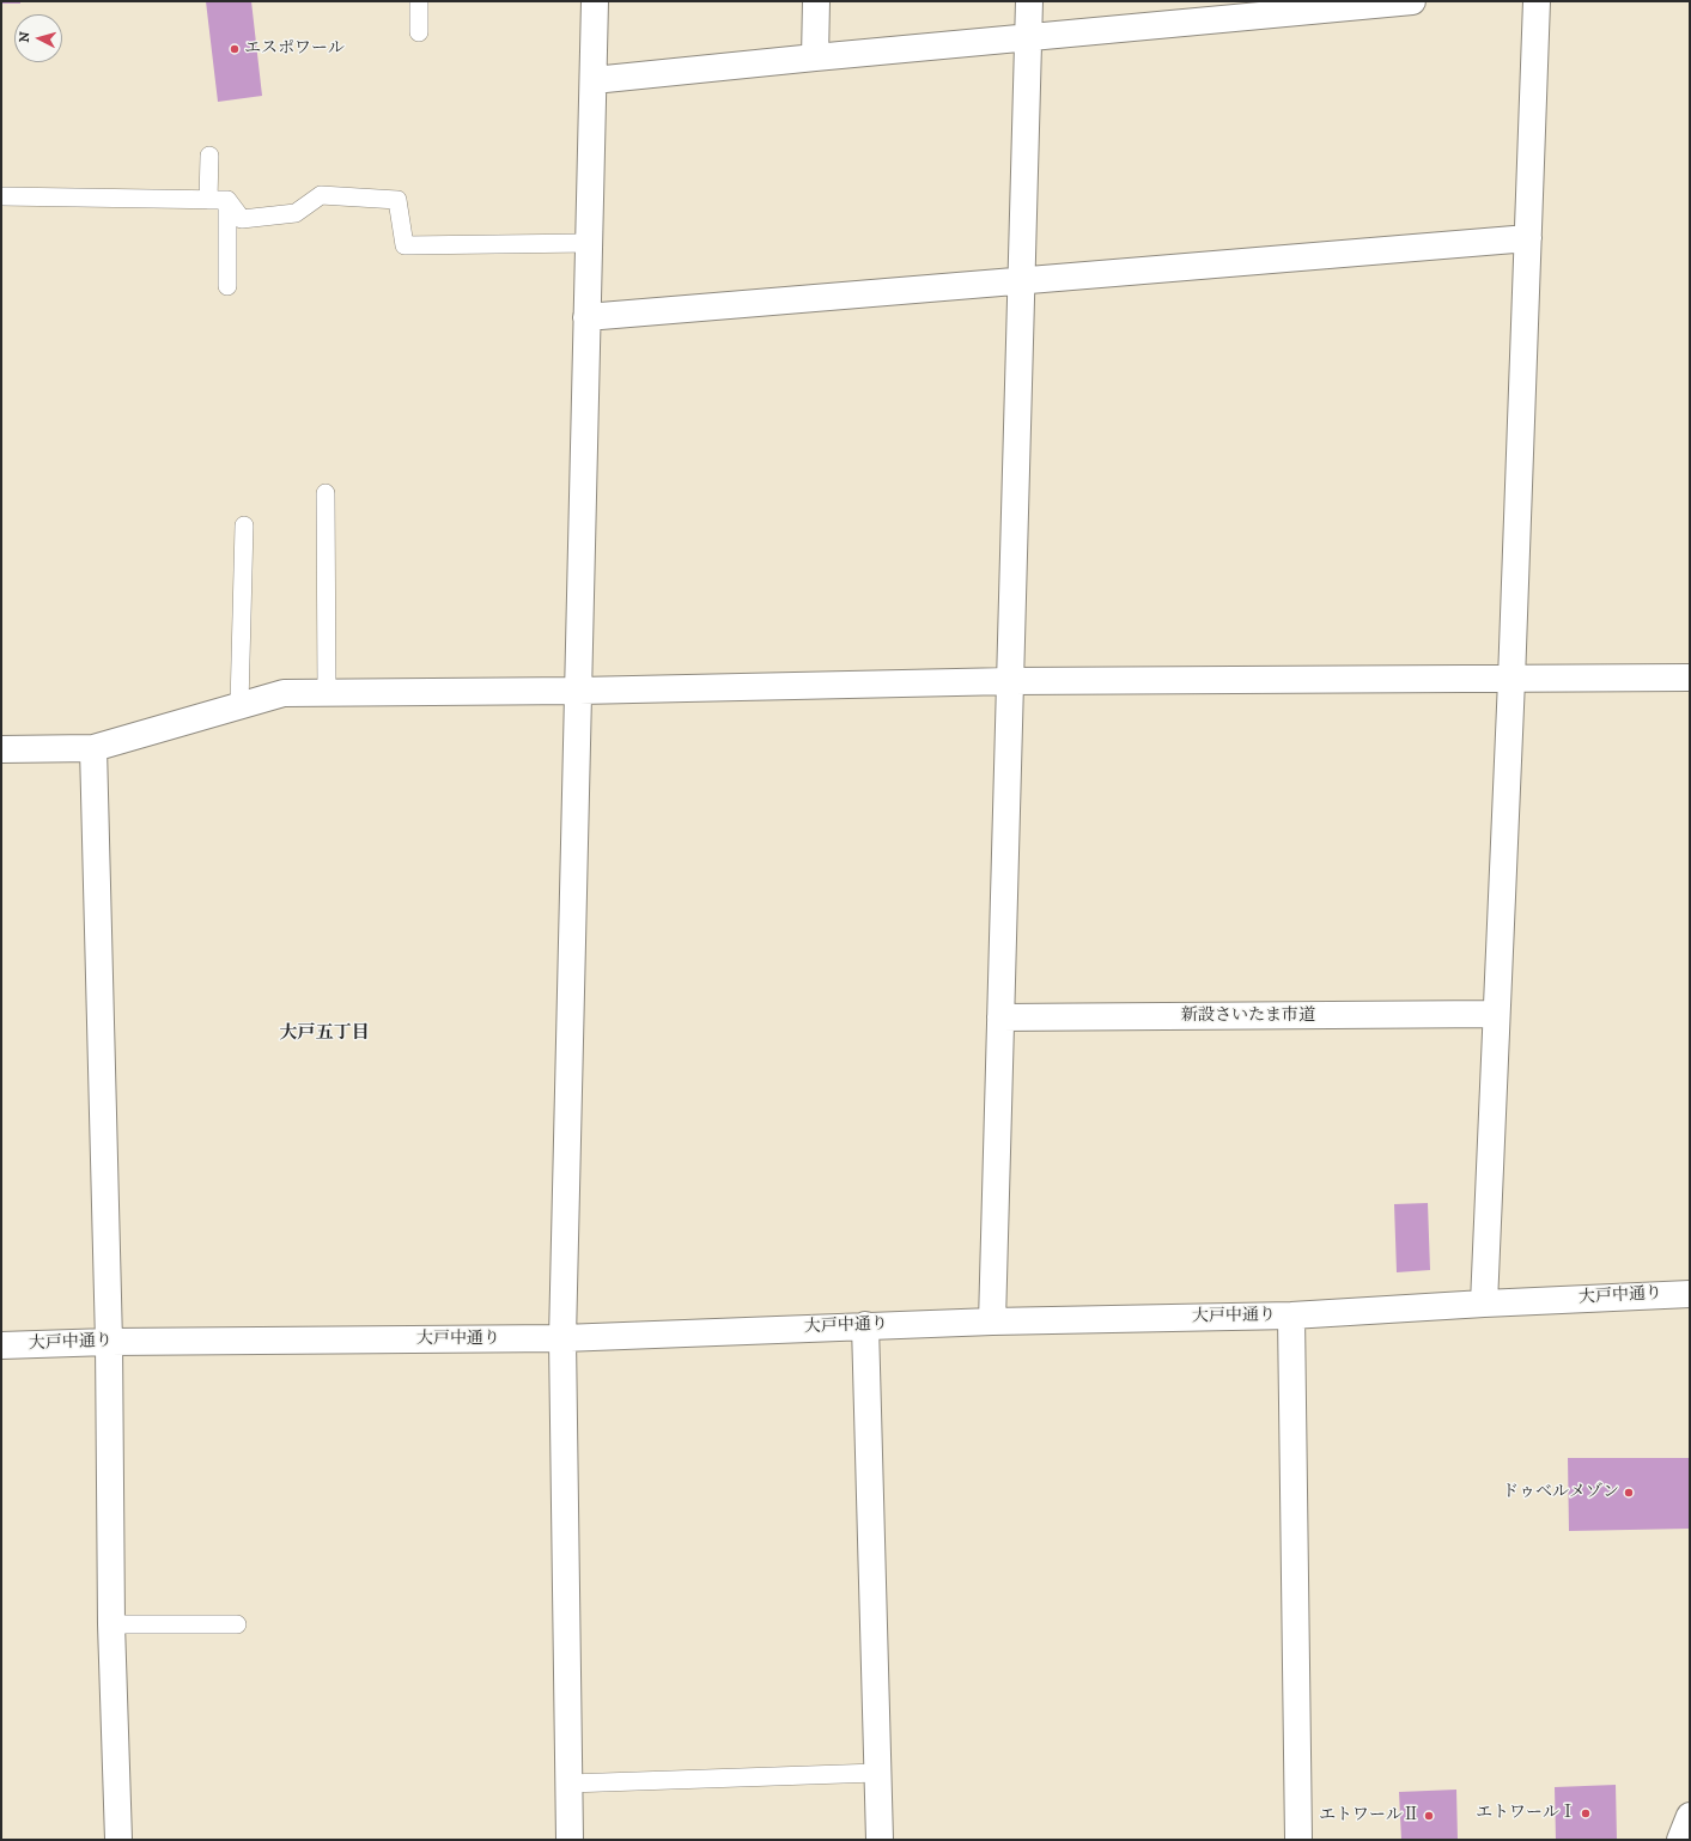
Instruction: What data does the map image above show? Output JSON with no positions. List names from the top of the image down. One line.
{"streets":{"street":["新設さいたま市道","大戸中通り"]},"districts":["大戸五丁目"],"places":["エスポワール","ドゥベルメゾン","エトワールⅠ","エトワールⅡ"],"north":"left"}
